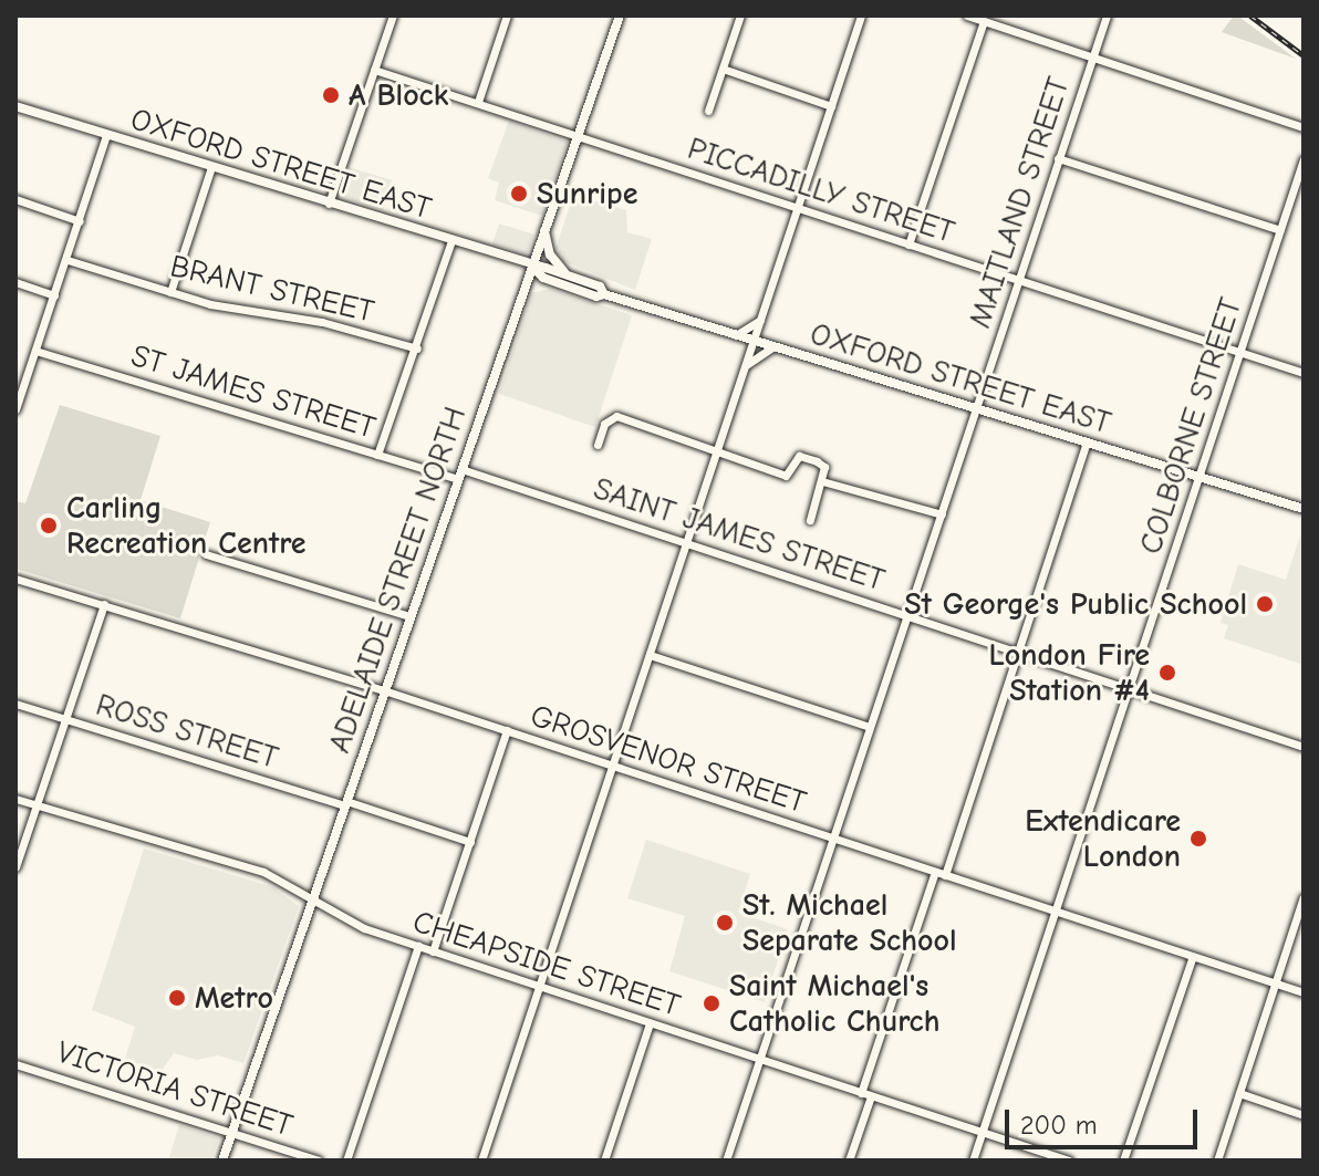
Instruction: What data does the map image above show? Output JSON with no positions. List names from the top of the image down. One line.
{"streets":{"main road":["OXFORD STREET EAST","ADELAIDE STREET NORTH"],"street":["PICCADILLY STREET","MAITLAND STREET","BRANT STREET","ST JAMES STREET","COLBORNE STREET","SAINT JAMES STREET","ROSS STREET","GROSVENOR STREET","CHEAPSIDE STREET","VICTORIA STREET"]},"crossings":[["OXFORD STREET EAST","MAITLAND STREET"],["OXFORD STREET EAST","COLBORNE STREET"],["OXFORD STREET EAST","ADELAIDE STREET NORTH"],["PICCADILLY STREET","MAITLAND STREET"],["PICCADILLY STREET","COLBORNE STREET"],["PICCADILLY STREET","ADELAIDE STREET NORTH"],["MAITLAND STREET","SAINT JAMES STREET"],["MAITLAND STREET","GROSVENOR STREET"],["MAITLAND STREET","CHEAPSIDE STREET"],["ST JAMES STREET","SAINT JAMES STREET"],["ST JAMES STREET","ADELAIDE STREET NORTH"],["COLBORNE STREET","SAINT JAMES STREET"],["COLBORNE STREET","GROSVENOR STREET"],["COLBORNE STREET","CHEAPSIDE STREET"],["SAINT JAMES STREET","ADELAIDE STREET NORTH"],["ADELAIDE STREET NORTH","ROSS STREET"],["ADELAIDE STREET NORTH","GROSVENOR STREET"],["ADELAIDE STREET NORTH","CHEAPSIDE STREET"],["ADELAIDE STREET NORTH","VICTORIA STREET"]],"places":["A Block","Sunripe","Carling Recreation Centre","St George's Public School","London Fire Station #4","Extendicare London","St. Michael Separate School","Metro","Saint Michael's Catholic Church"],"scale_bar":"200 m"}
